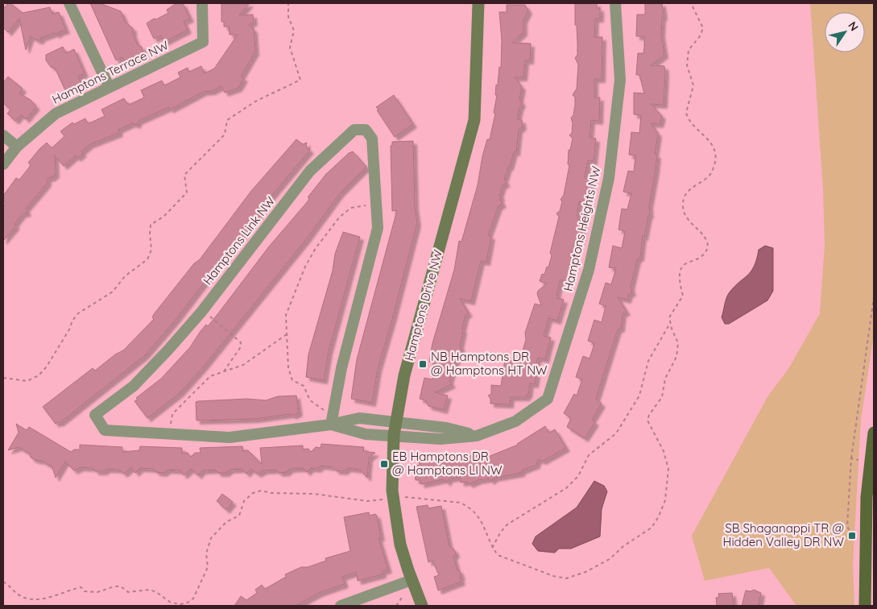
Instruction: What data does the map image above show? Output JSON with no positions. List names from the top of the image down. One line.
{"streets":{"street":["Hamptons Terrace NW","Hamptons Heights NW","Hamptons Link NW","Hamptons Drive NW"]},"crossings":[["Hamptons Heights NW","Hamptons Link NW"],["Hamptons Heights NW","Hamptons Drive NW"],["Hamptons Link NW","Hamptons Drive NW"]],"places":{"transit":["NB Hamptons DR @ Hamptons HT NW","EB Hamptons DR @ Hamptons LI NW","SB Shaganappi TR @ Hidden Valley DR NW"]},"north":"top right"}
